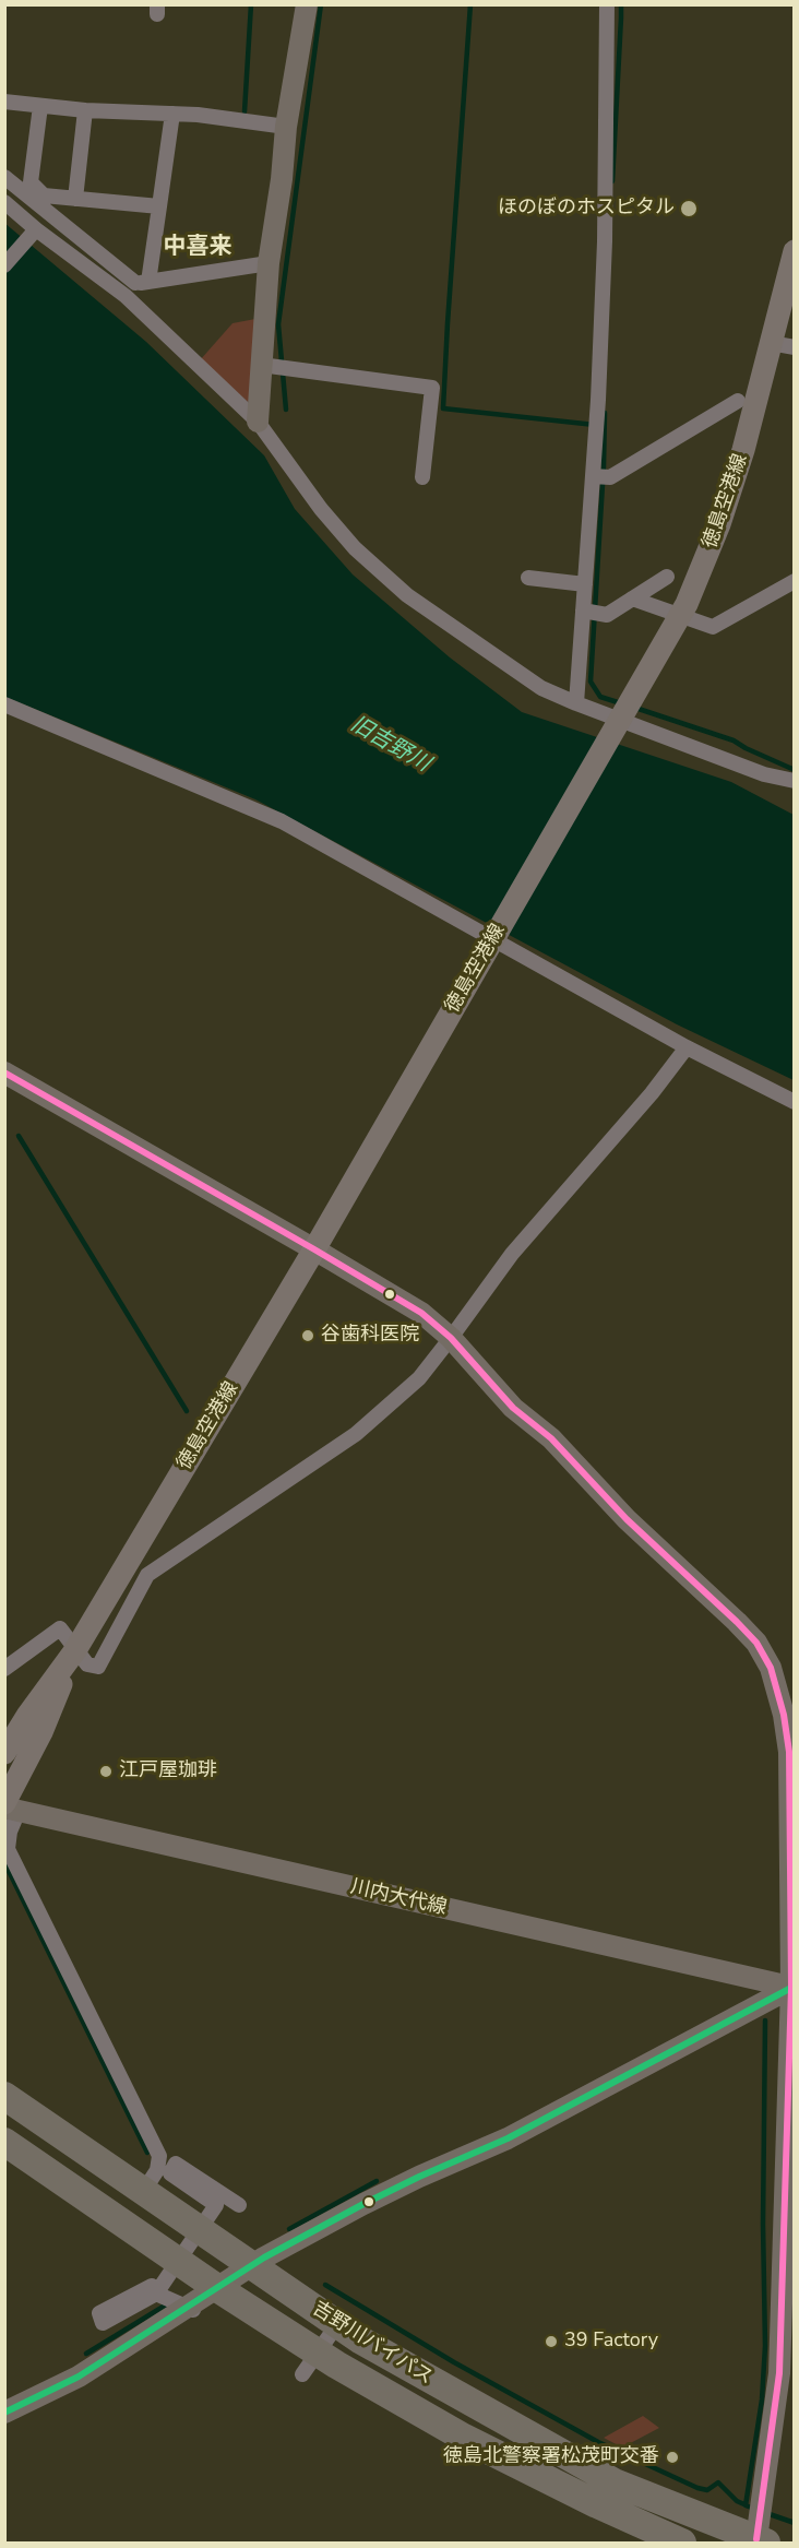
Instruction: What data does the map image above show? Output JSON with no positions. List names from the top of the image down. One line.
{"streets":{"highway":["吉野川バイパス"],"main road":["徳島空港線"],"street":["川内大代線"]},"crossings":[["徳島空港線","川内大代線"]],"districts":["中喜来"],"water":["旧吉野川"],"places":["ほのぼのホスピタル","谷歯科医院","江戸屋珈琲","39 Factory","徳島北警察署松茂町交番"]}
